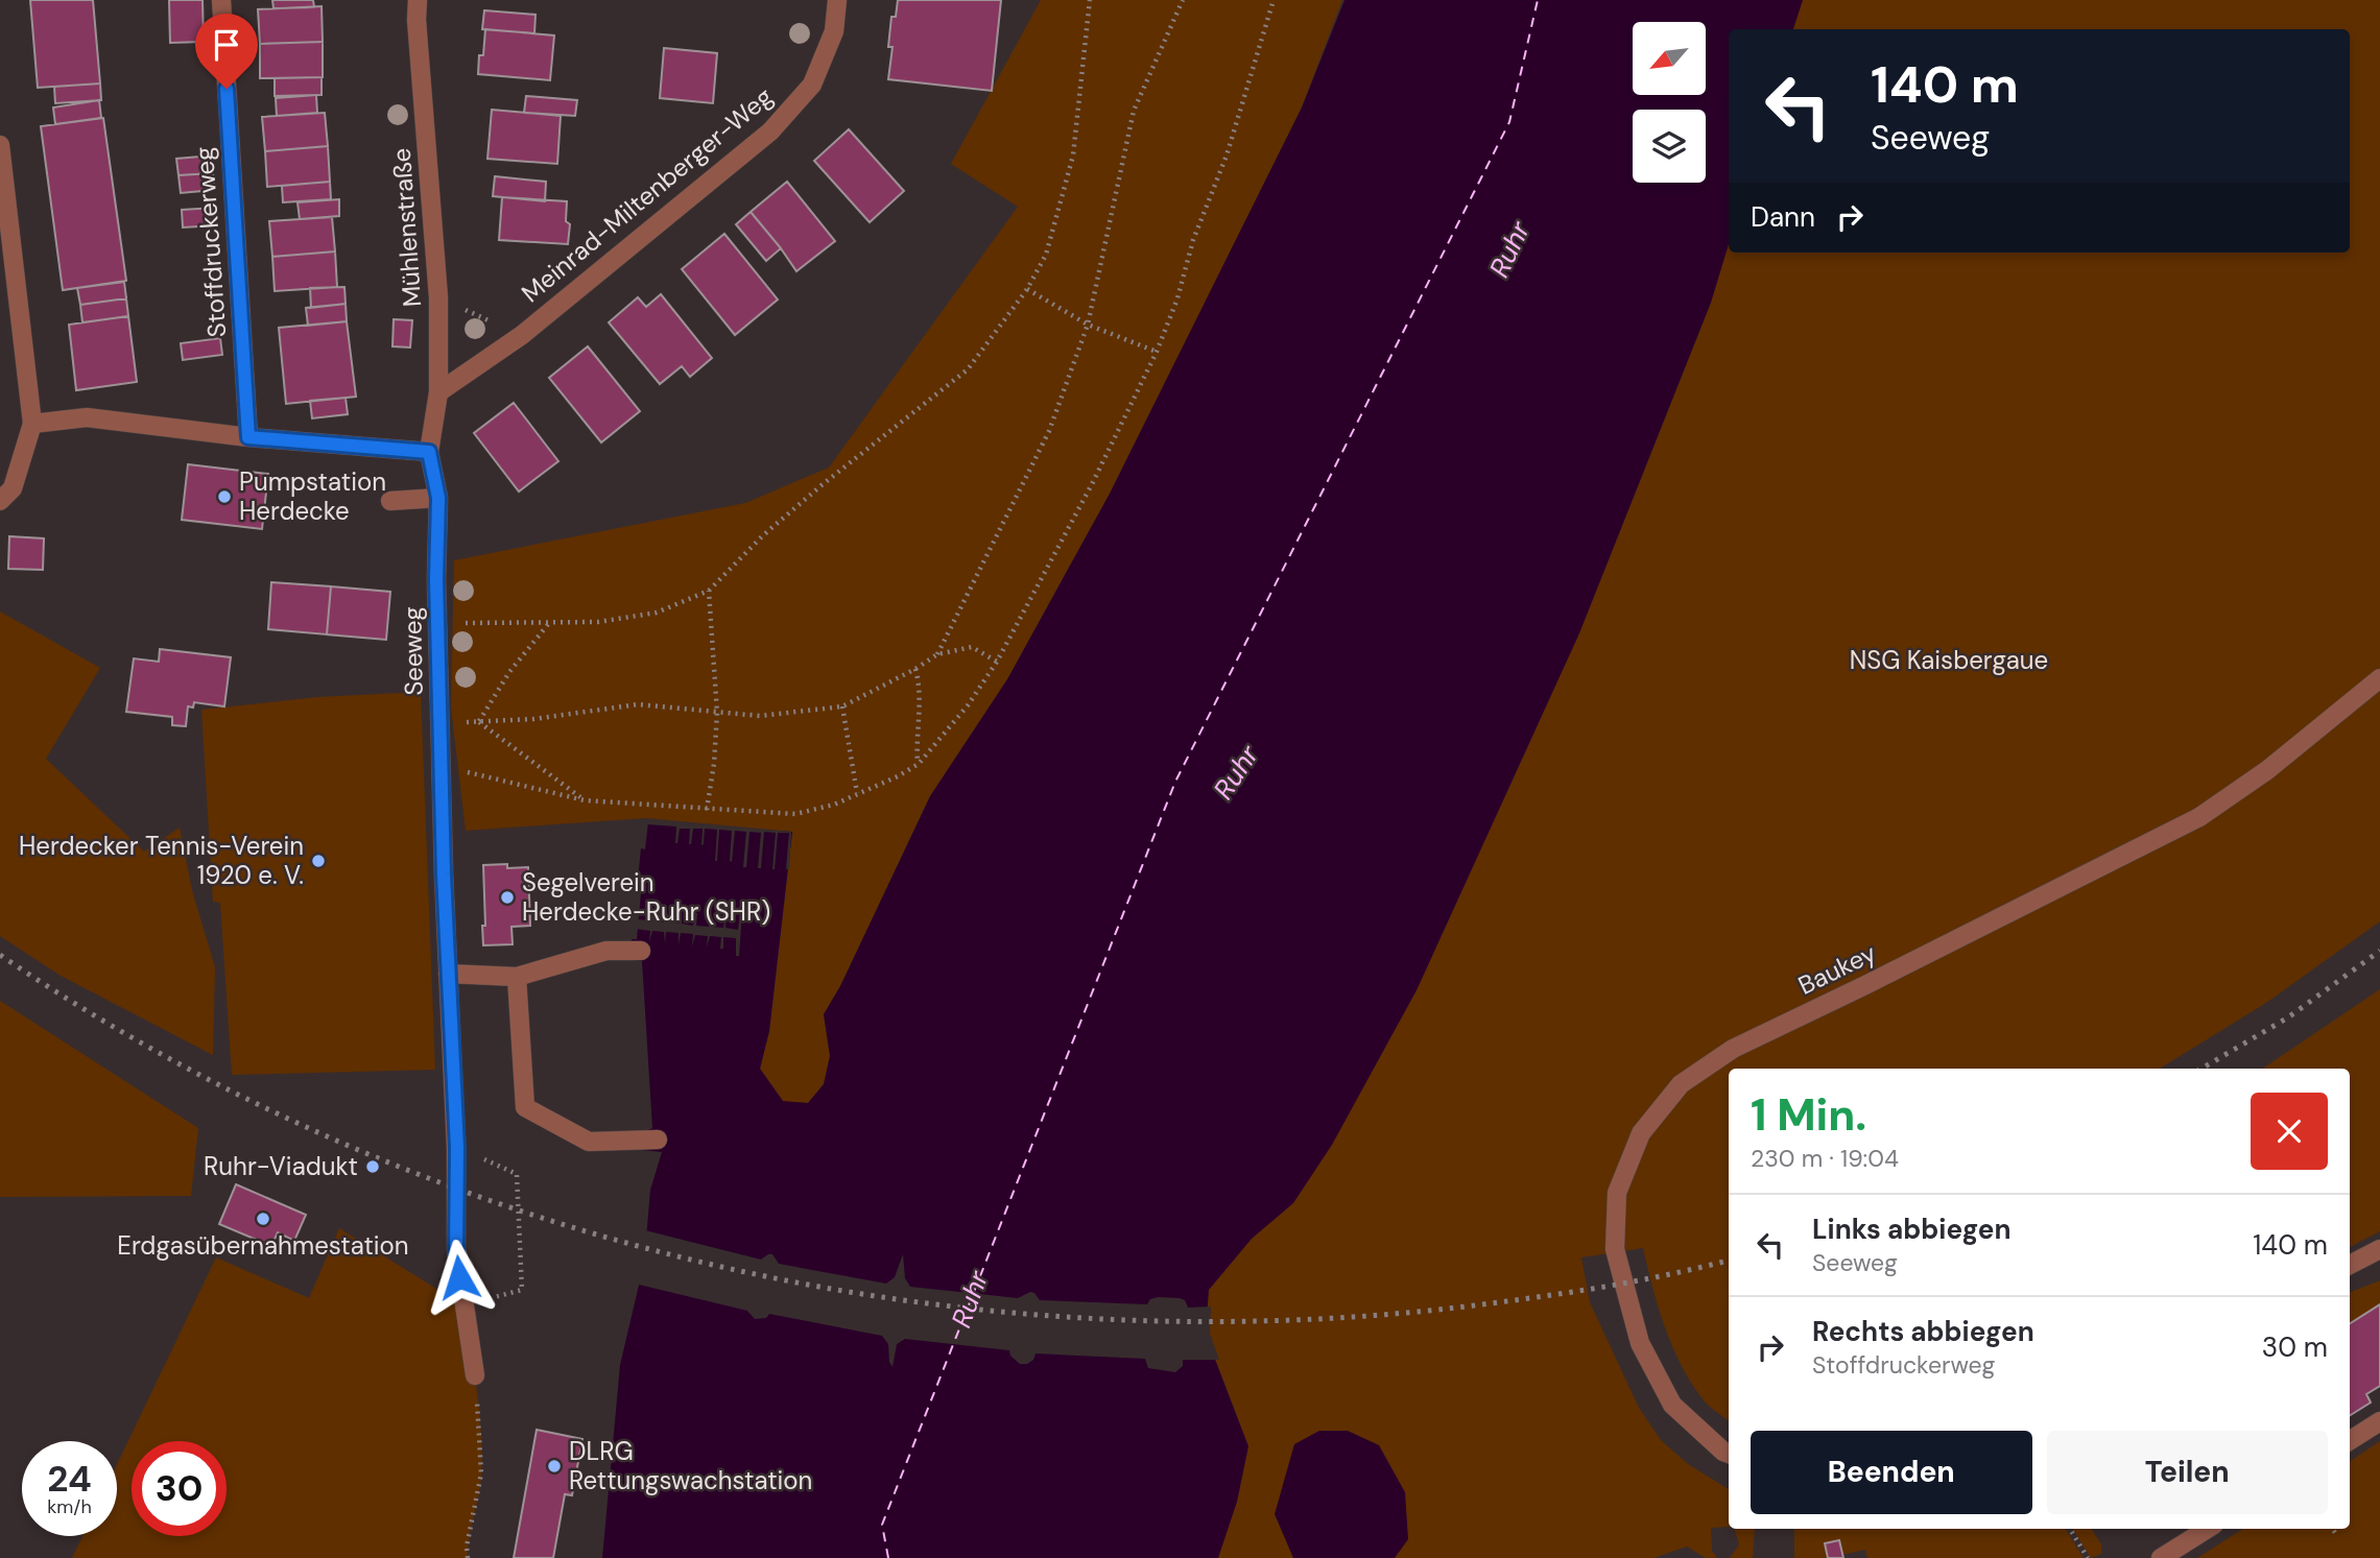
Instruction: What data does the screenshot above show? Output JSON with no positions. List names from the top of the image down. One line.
{"streets":{"street":["Meinrad-Miltenberger-Weg","Mühlenstraße","Stoffdruckerweg","Seeweg","Baukey"]},"crossings":[["Meinrad-Miltenberger-Weg","Mühlenstraße"],["Mühlenstraße","Seeweg"]],"water":["Ruhr"],"parks":["NSG Kaisbergaue"],"places":["Pumpstation Herdecke","Herdecker Tennis-Verein 1920 e. V.","Segelverein Herdecke-Ruhr (SHR)","Ruhr-Viadukt","Erdgasübernahmestation","DLRG Rettungswachstation"],"north":"bottom left","page":{"turn":["140 m","Seeweg"],"then":"Dann","heading":["1 Min.","230 m · 19:04"],"list":[{"name":"Links abbiegen","note":"Seeweg","value":"140 m"},{"name":"Rechts abbiegen","note":"Stoffdruckerweg","value":"30 m"}],"buttons":["Beenden","Teilen"],"speed":"24 km/h","limit":"30"}}
